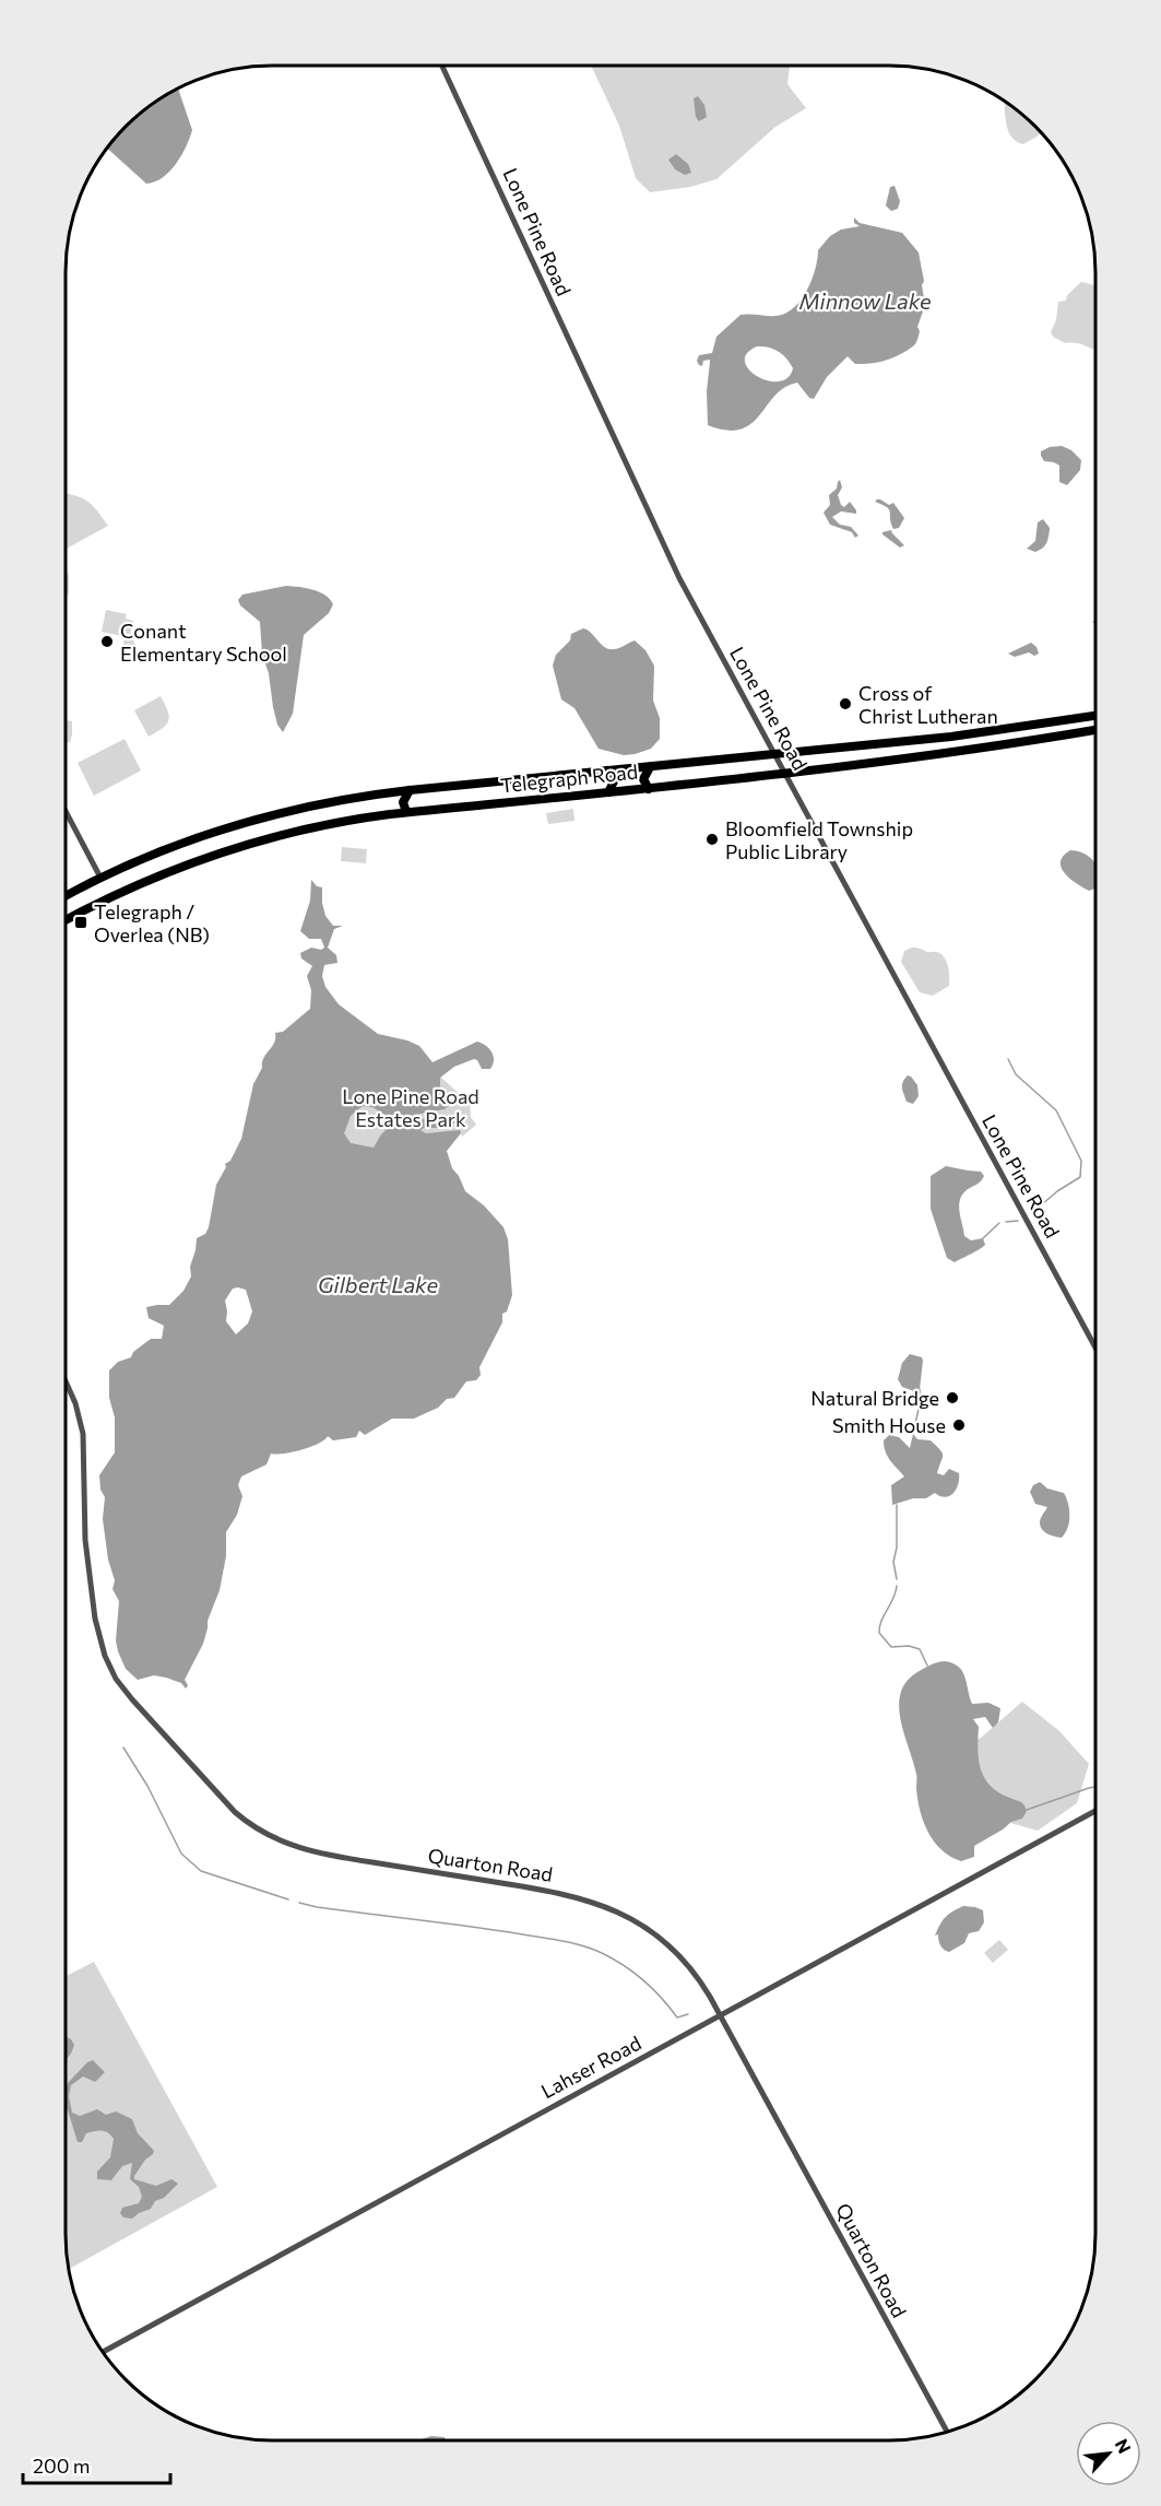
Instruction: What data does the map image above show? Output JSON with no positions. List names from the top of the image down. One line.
{"streets":{"highway":["Telegraph Road"],"street":["Lone Pine Road","Quarton Road","Lahser Road"]},"crossings":[["Lone Pine Road","Telegraph Road"],["Quarton Road","Lahser Road"]],"water":["Minnow Lake","Gilbert Lake"],"parks":["Lone Pine Road Estates Park"],"places":{"other":["Conant Elementary School","Cross of Christ Lutheran","Bloomfield Township Public Library","Natural Bridge","Smith House"],"transit":["Telegraph / Overlea (NB)"]},"scale_bar":"200 m","north":"top right"}
